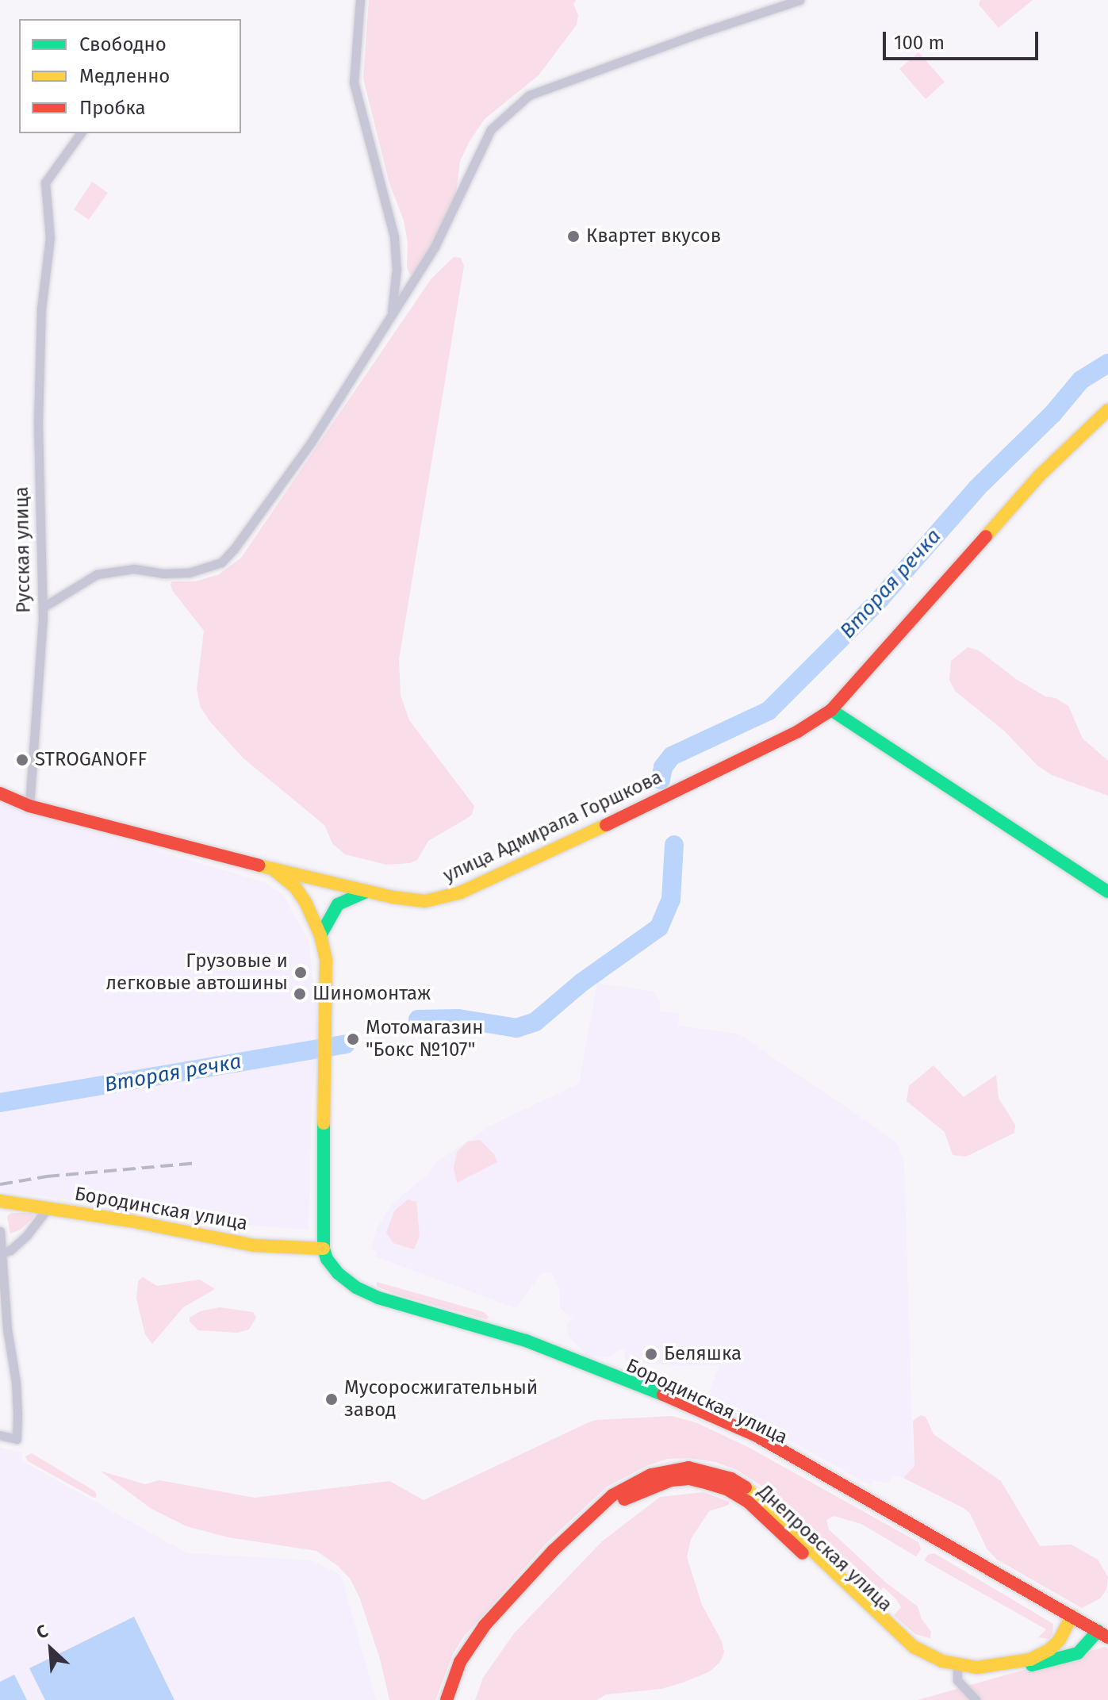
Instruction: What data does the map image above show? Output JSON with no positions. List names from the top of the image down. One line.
{"streets":{"main road":["улица Адмирала Горшкова","Бородинская улица","Днепровская улица"],"street":["Русская улица"]},"crossings":[["Бородинская улица","Днепровская улица"]],"water":["Вторая речка"],"places":["Квартет вкусов","STROGANOFF","Грузовые и легковые автошины","Шиномонтаж","Мотомагазин \"Бокс №107\"","Беляшка","Мусоросжигательный завод"],"legend":["Свободно","Медленно","Пробка"],"scale_bar":"100 m","north":"top left"}
